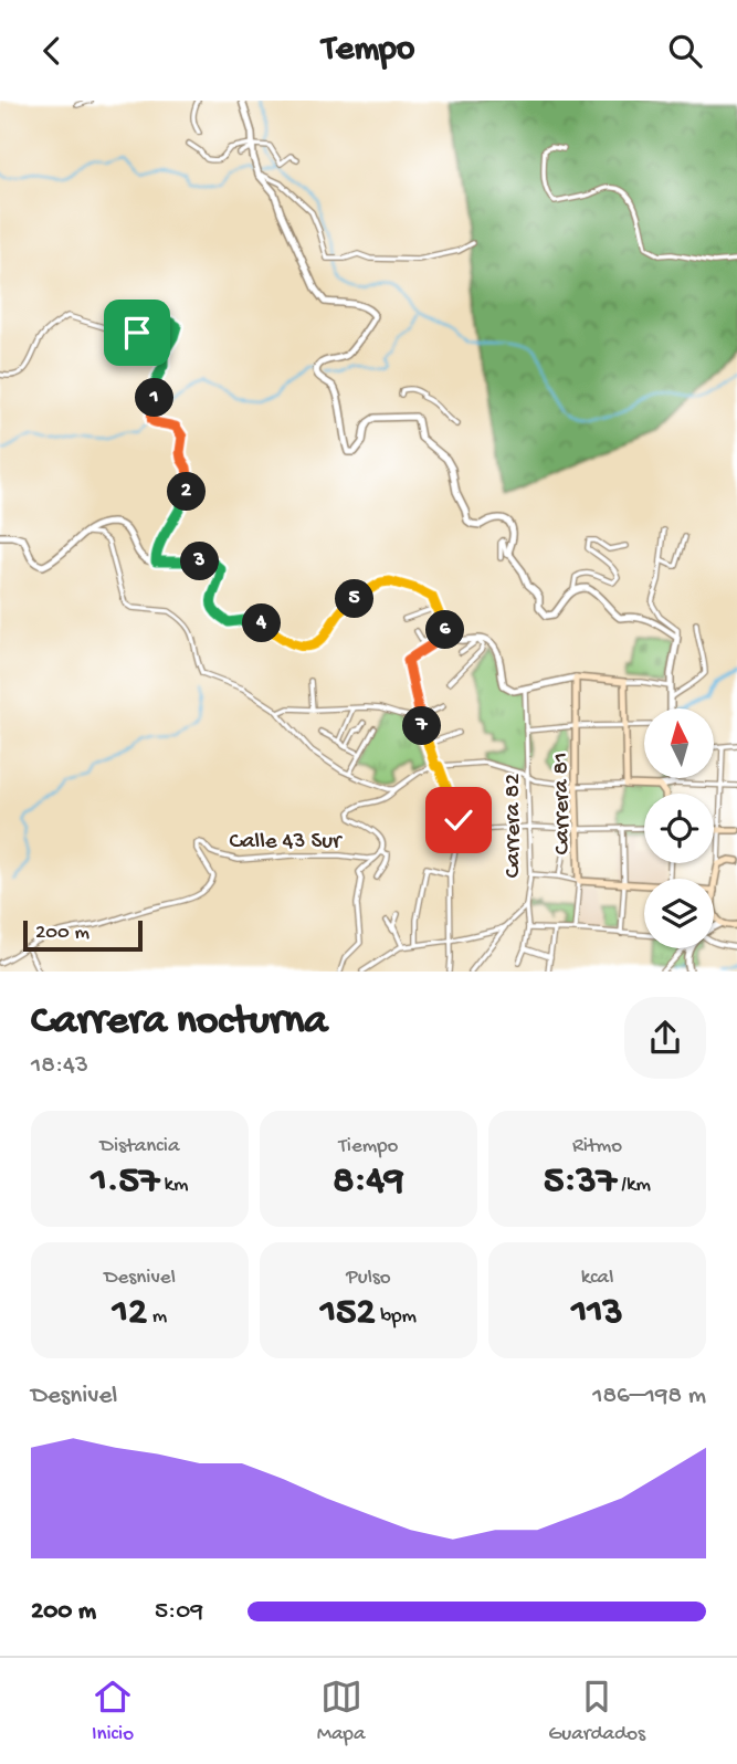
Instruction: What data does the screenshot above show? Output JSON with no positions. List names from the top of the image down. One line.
{"streets":{"main road":["Carrera 81"],"street":["Carrera 82","Calle 43 Sur"]},"scale_bar":"200 m","north":"top","page":{"header":"Tempo","pins":["1","2","3","5","4","6","7"],"scale":"200 m","heading":["Carrera nocturna","18:43"],"stats":[["Distancia","1.57 km"],["Tiempo","8:49"],["Ritmo","5:37 /km"],["Desnivel","12 m"],["Pulso","152 bpm"],["kcal","113"]],"chart":["Desnivel","186–198 m"],"list":[{"name":"200 m","note":"5:09"}],"tabs":["Inicio","Mapa","Guardados"]}}
